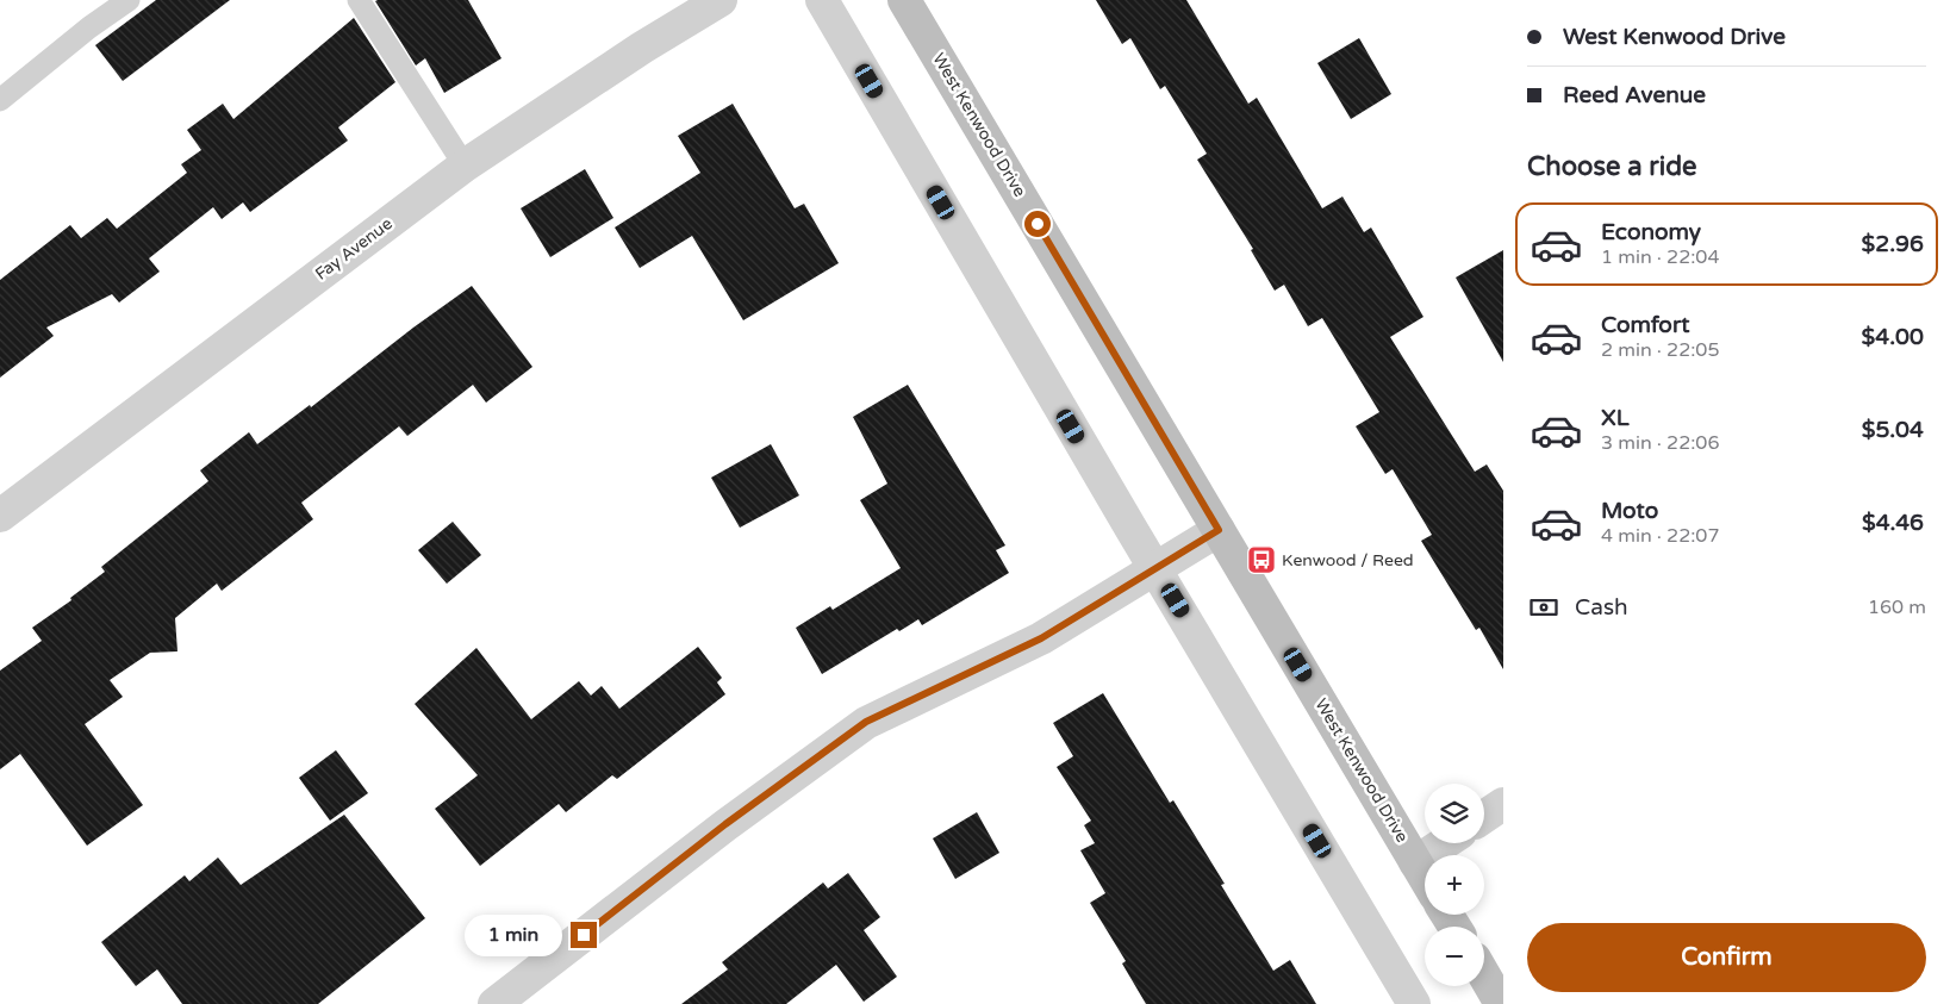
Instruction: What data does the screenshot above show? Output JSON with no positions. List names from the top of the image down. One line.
{"streets":{"street":["West Kenwood Drive","Fay Avenue"]},"places":{"bus stop":["Kenwood / Reed"]},"page":{"banner":["West Kenwood Drive","Reed Avenue"],"heading":"Choose a ride","list":[{"name":"Economy","note":"1 min · 22:04","value":"$2.96"},{"name":"Comfort","note":"2 min · 22:05","value":"$4.00"},{"name":"XL","note":"3 min · 22:06","value":"$5.04"},{"name":"Moto","note":"4 min · 22:07","value":"$4.46"}],"pay":["Cash","160 m"],"map_buttons":["+","−"],"buttons":"Confirm","bubble":"1 min"}}
